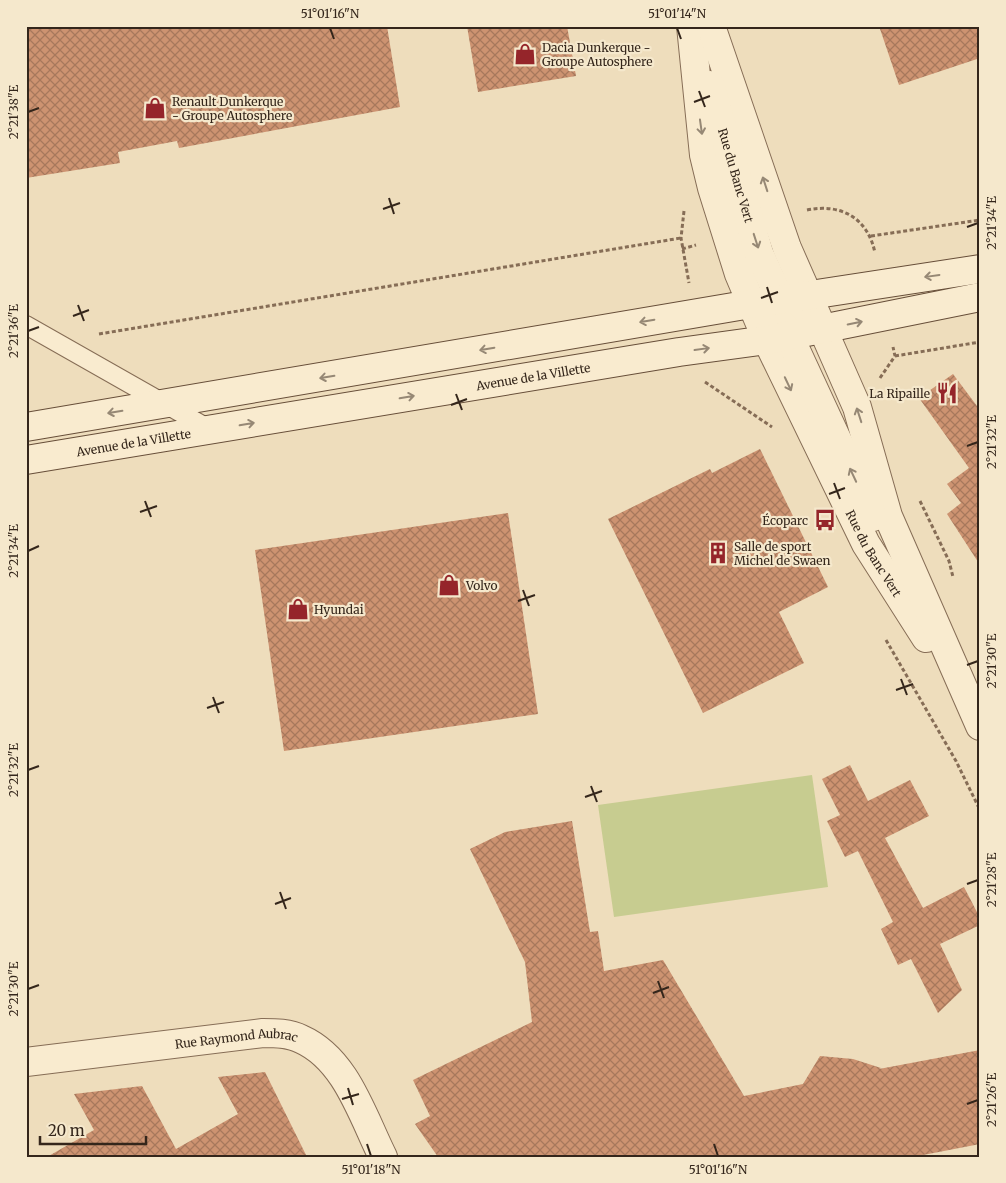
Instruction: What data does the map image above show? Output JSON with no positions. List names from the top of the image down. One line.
{"streets":{"street":["Rue du Banc Vert","Avenue de la Villette","Rue Raymond Aubrac"]},"crossings":[["Rue du Banc Vert","Avenue de la Villette"]],"places":{"shop":["Dacia Dunkerque - Groupe Autosphere","Renault Dunkerque - Groupe Autosphere","Volvo","Hyundai"],"restaurant":["La Ripaille"],"bus stop":["Écoparc"],"building":["Salle de sport Michel de Swaen"]},"scale_bar":"20 m","coordinates":["51°01'16\"N","51°01'14\"N","2°21'38\"E","2°21'34\"E","2°21'36\"E","2°21'32\"E","2°21'30\"E","2°21'28\"E","2°21'26\"E","51°01'18\"N"]}
